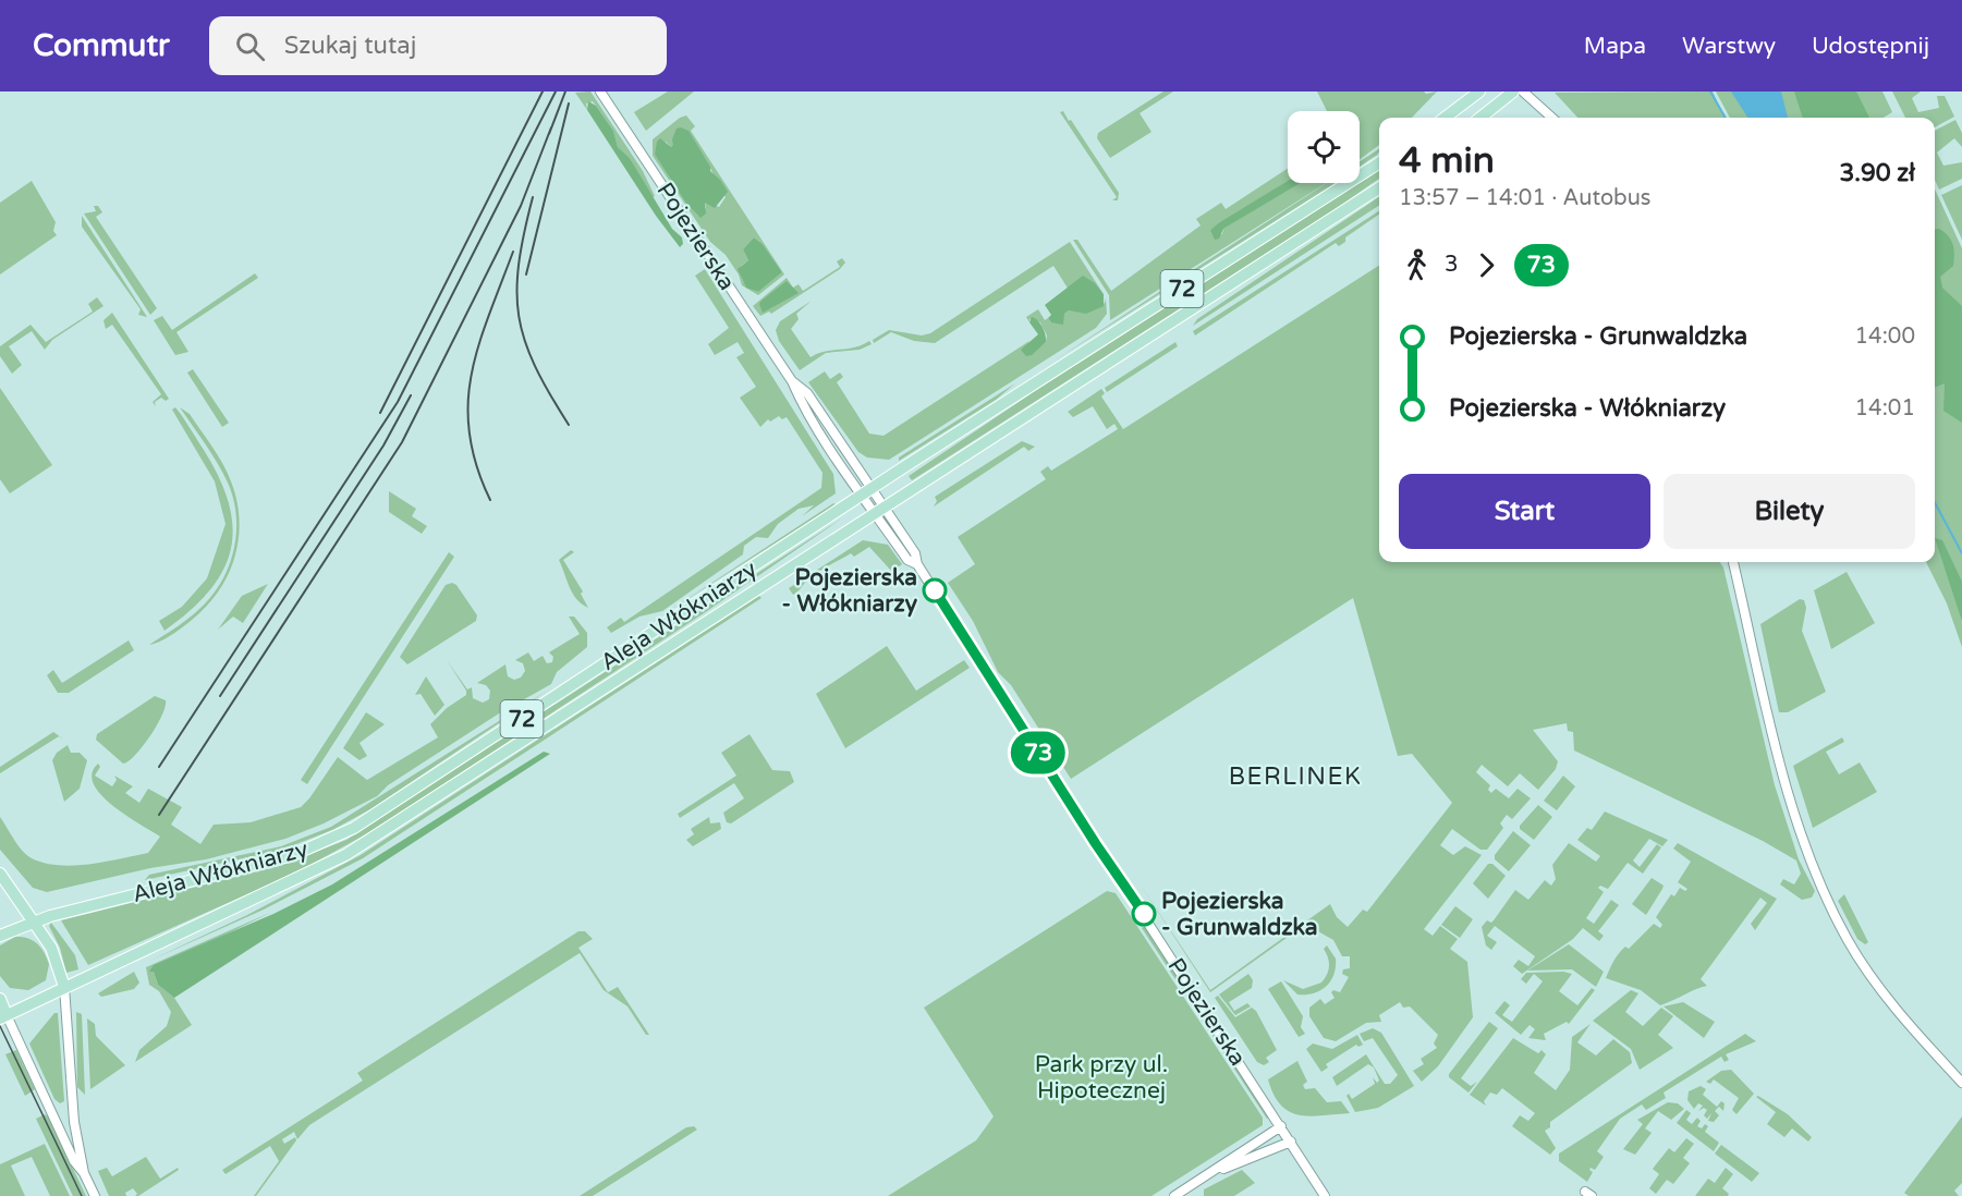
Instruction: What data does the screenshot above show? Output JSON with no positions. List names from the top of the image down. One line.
{"streets":{"main road":["72","Aleja Włókniarzy"],"street":["Pojezierska"]},"crossings":[["Pojezierska","Aleja Włókniarzy"],["72","Aleja Włókniarzy"]],"districts":["BERLINEK"],"parks":["Park przy ul. Hipotecznej"],"places":["Pojezierska - Włókniarzy","Pojezierska - Grunwaldzka"],"lines":["bus line 73"],"page":{"header":"Commutr","search":"Szukaj tutaj","nav":["Mapa","Warstwy","Udostępnij"],"on_map":"73","heading":["4 min","13:57 – 14:01 · Autobus","3.90 zł"],"legs":["3","73"],"list":[{"name":"Pojezierska - Grunwaldzka","value":"14:00"},{"name":"Pojezierska - Włókniarzy","value":"14:01"}],"buttons":["Start","Bilety"]}}
